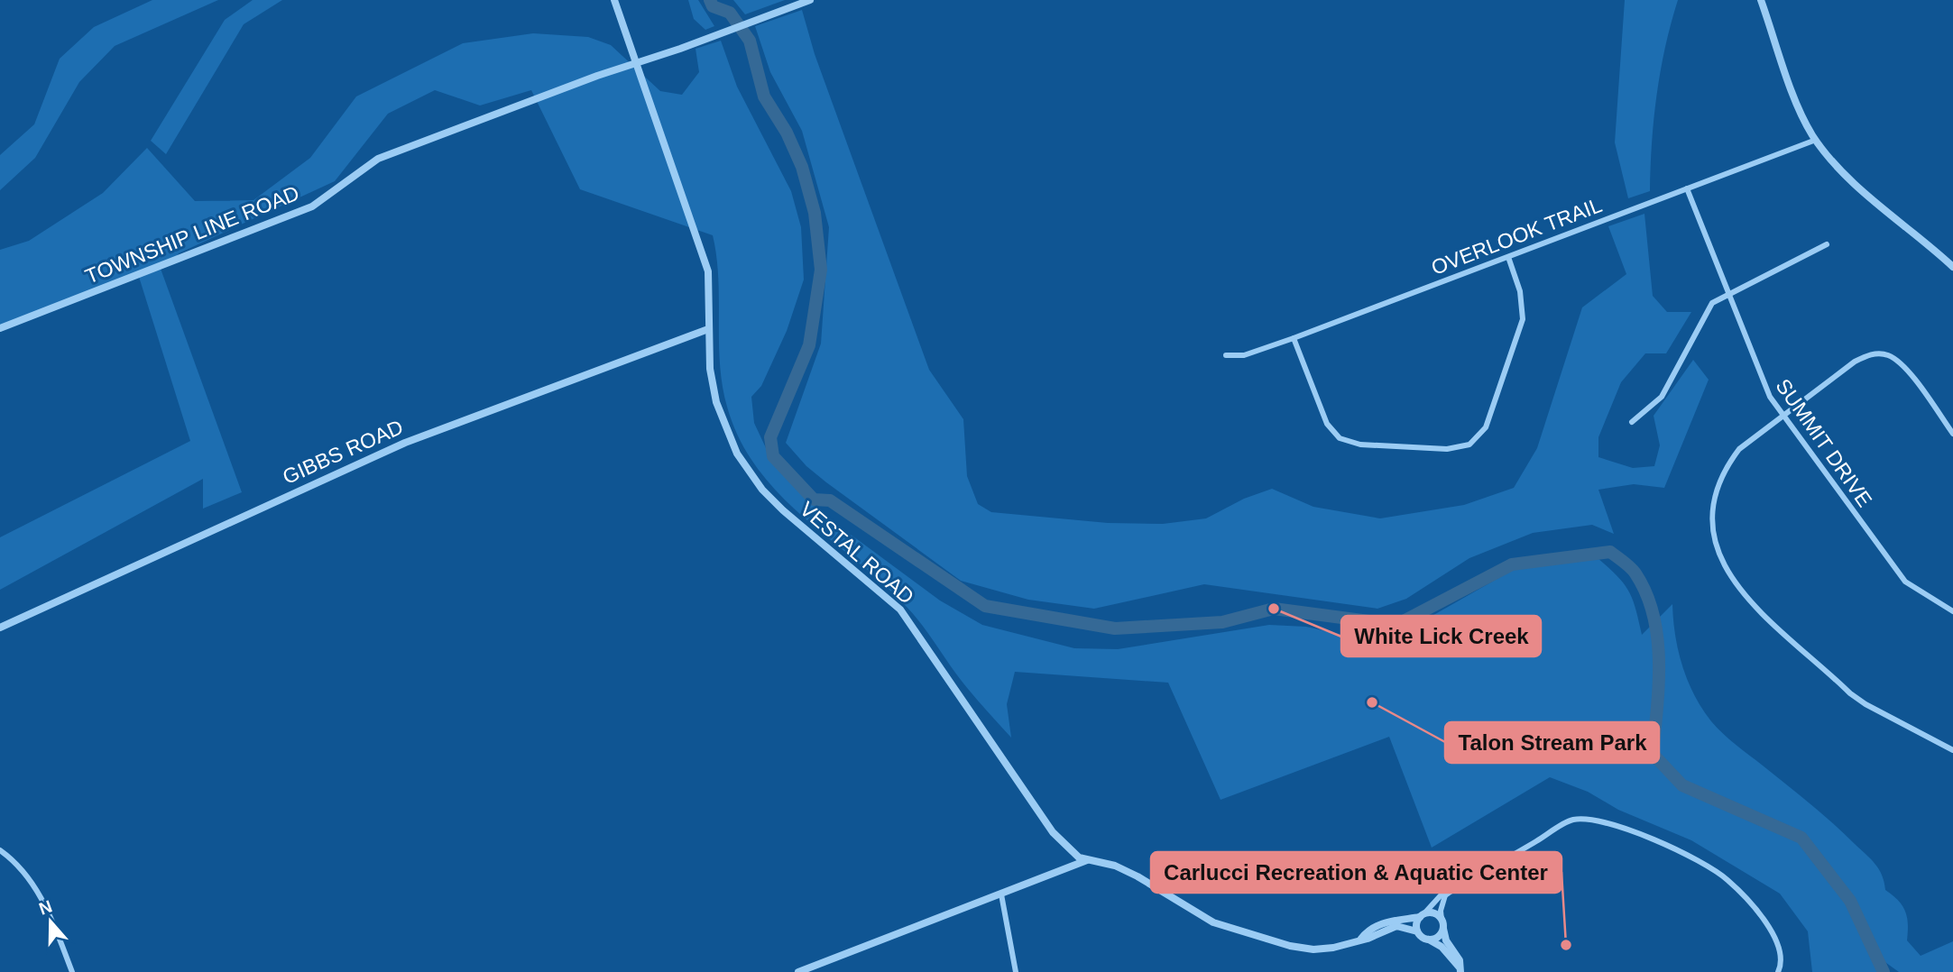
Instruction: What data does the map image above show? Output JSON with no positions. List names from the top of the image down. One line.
{"streets":{"street":["TOWNSHIP LINE ROAD","OVERLOOK TRAIL","SUMMIT DRIVE","GIBBS ROAD","VESTAL ROAD"]},"crossings":[["TOWNSHIP LINE ROAD","VESTAL ROAD"],["OVERLOOK TRAIL","SUMMIT DRIVE"],["GIBBS ROAD","VESTAL ROAD"]],"places":["White Lick Creek","Talon Stream Park","Carlucci Recreation & Aquatic Center"],"north":"top"}
